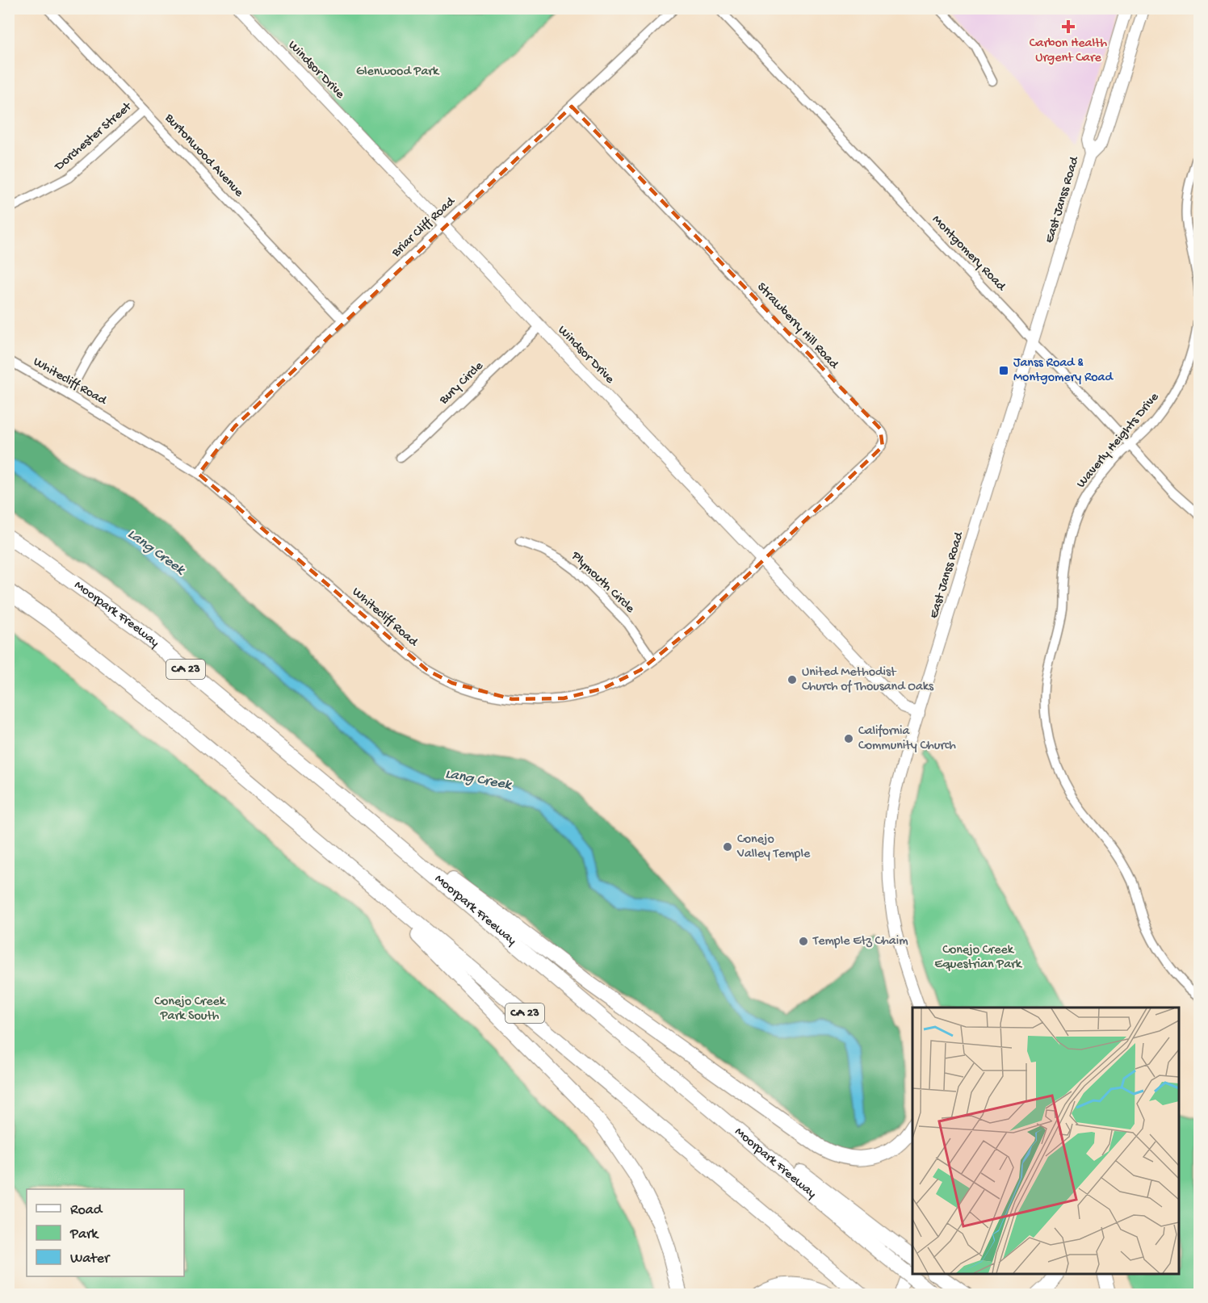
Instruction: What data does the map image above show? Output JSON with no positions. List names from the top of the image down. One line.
{"streets":{"highway":["Moorpark Freeway","CA 23"],"main road":["Windsor Drive","East Janss Road"],"street":["Dorchester Street","Burtonwood Avenue","Briar Cliff Road","Montgomery Road","Strawberry Hill Road","Whitecliff Road","Bury Circle","Waverly Heights Drive","Plymouth Circle"]},"crossings":[["Windsor Drive","East Janss Road"],["Windsor Drive","Briar Cliff Road"],["Windsor Drive","Strawberry Hill Road"],["Windsor Drive","Whitecliff Road"],["Windsor Drive","Bury Circle"],["Dorchester Street","Burtonwood Avenue"],["Burtonwood Avenue","Briar Cliff Road"],["East Janss Road","Montgomery Road"],["Briar Cliff Road","Strawberry Hill Road"],["Briar Cliff Road","Whitecliff Road"],["Montgomery Road","Waverly Heights Drive"],["Strawberry Hill Road","Whitecliff Road"],["Whitecliff Road","Plymouth Circle"]],"water":["Lang Creek"],"parks":["Glenwood Park","Conejo Creek Equestrian Park","Conejo Creek Park South"],"places":{"health":["Carbon Health Urgent Care"],"transit":["Janss Road & Montgomery Road"],"other":["United Methodist Church of Thousand Oaks","California Community Church","Conejo Valley Temple","Temple Etz Chaim"]},"legend":["Road","Park","Water"]}
